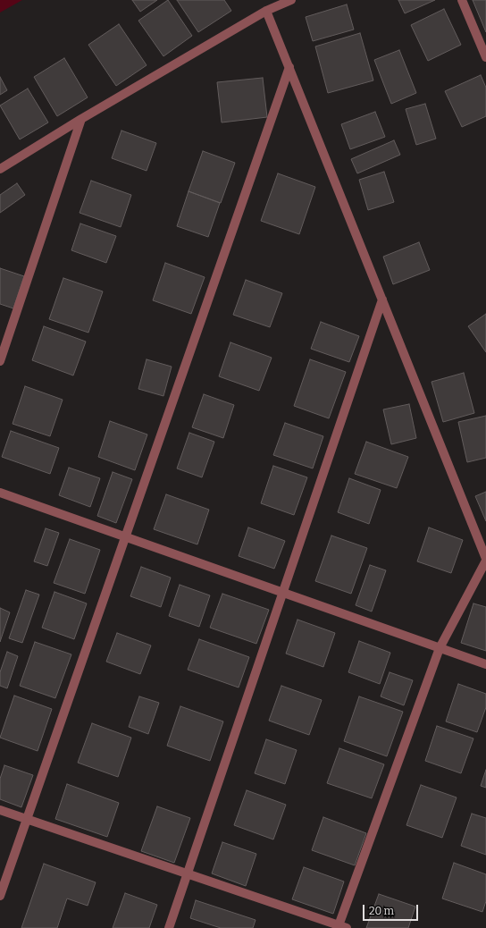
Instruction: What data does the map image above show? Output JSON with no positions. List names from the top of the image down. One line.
{"scale_bar":"20 m"}
